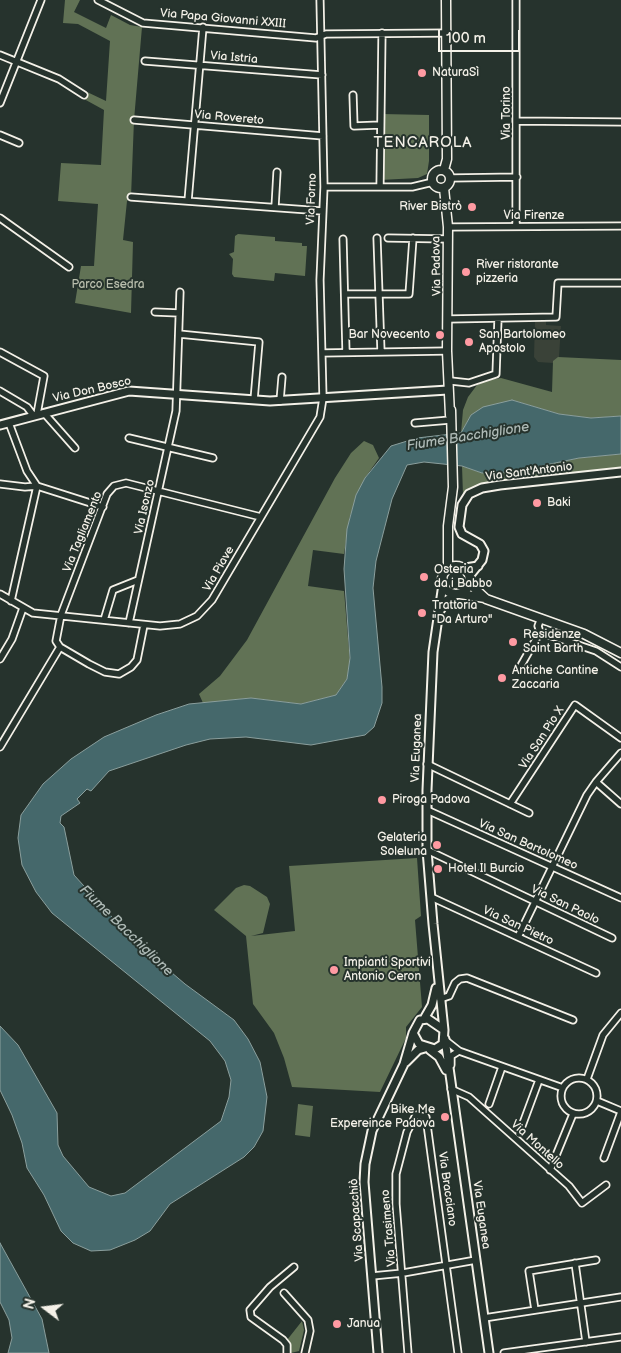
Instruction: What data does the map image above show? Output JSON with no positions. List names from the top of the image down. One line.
{"streets":{"main road":["Via Padova","Via Euganea"],"street":["Via Papa Giovanni XXIII","Via Istria","Via Torino","Via Rovereto","Via Forno","Via Firenze","Via Don Bosco","Via Sant'Antonio","Via Isonzo","Via Tagliamento","Via Piave","Via San Pio X","Via San Bartolomeo","Via San Paolo","Via San Pietro","Via Montello","Via Bracciano","Via Scapacchiò","Via Trasimeno"]},"crossings":[["Via Papa Giovanni XXIII","Via Forno"],["Via Istria","Via Forno"],["Via Torino","Via Firenze"],["Via Rovereto","Via Forno"],["Via Forno","Via Don Bosco"],["Via Forno","Via Piave"],["Via Firenze","Via Padova"],["Via Padova","Via Don Bosco"],["Via Padova","Via Euganea"],["Via Don Bosco","Via Isonzo"],["Via Don Bosco","Via Piave"],["Via Sant'Antonio","Via Euganea"],["Via Isonzo","Via Tagliamento"],["Via Isonzo","Via Piave"],["Via Tagliamento","Via Piave"],["Via Euganea","Via San Bartolomeo"],["Via Euganea","Via San Paolo"],["Via Euganea","Via San Pietro"],["Via Euganea","Via Montello"],["Via Euganea","Via Scapacchiò"],["Via Bracciano","Via Trasimeno"]],"districts":["TENCAROLA"],"water":["Fiume Bacchiglione"],"parks":["Parco Esedra"],"places":["NaturaSì","River Bistrò","River ristorante pizzeria","Bar Novecento","San Bartolomeo Apostolo","Baki","Osteria da i Babbo","Trattoria \"Da Arturo\"","Residenze Saint Barth","Antiche Cantine Zaccaria","Piroga Padova","Gelateria Soleluna","Hotel Il Burcio","Impianti Sportivi Antonio Ceron","Bike Me Expereince Padova","Janua"],"scale_bar":"100 m","north":"left"}
